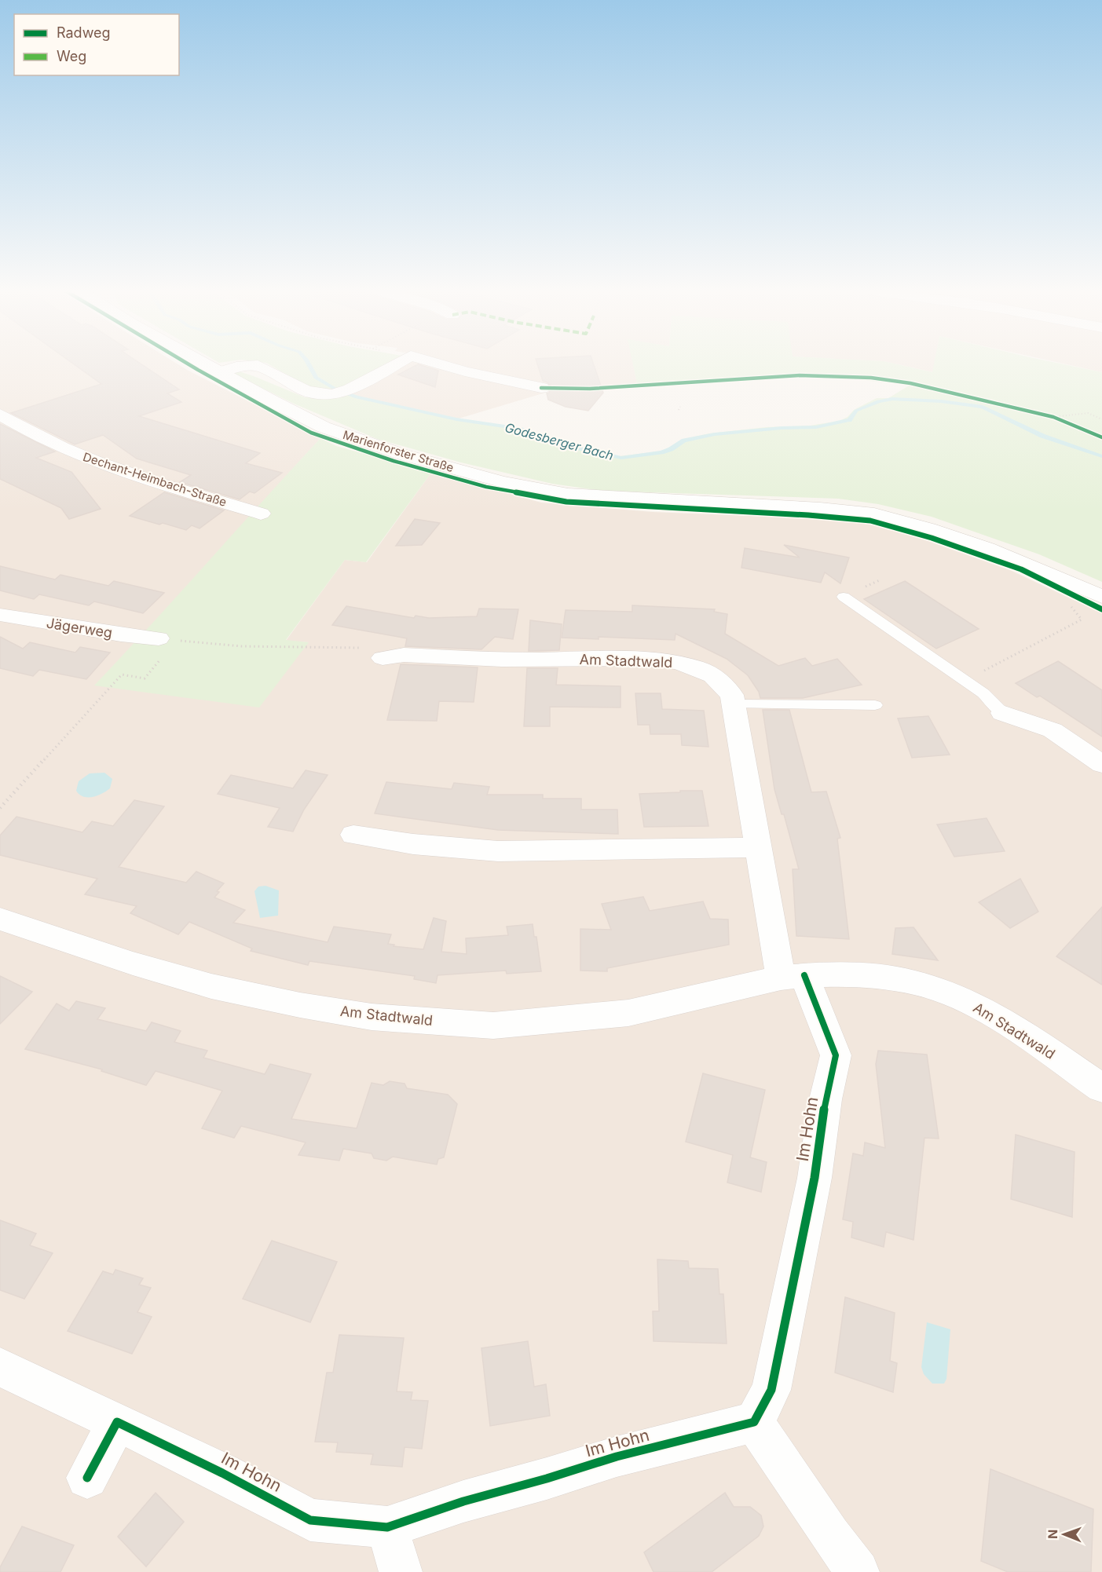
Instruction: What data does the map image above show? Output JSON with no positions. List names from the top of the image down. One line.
{"streets":{"street":["Marienforster Straße","Dechant-Heimbach-Straße","Jägerweg","Am Stadtwald","Im Hohn"]},"crossings":[["Am Stadtwald","Im Hohn"]],"water":["Godesberger Bach"],"legend":["Radweg","Weg"],"north":"left"}
